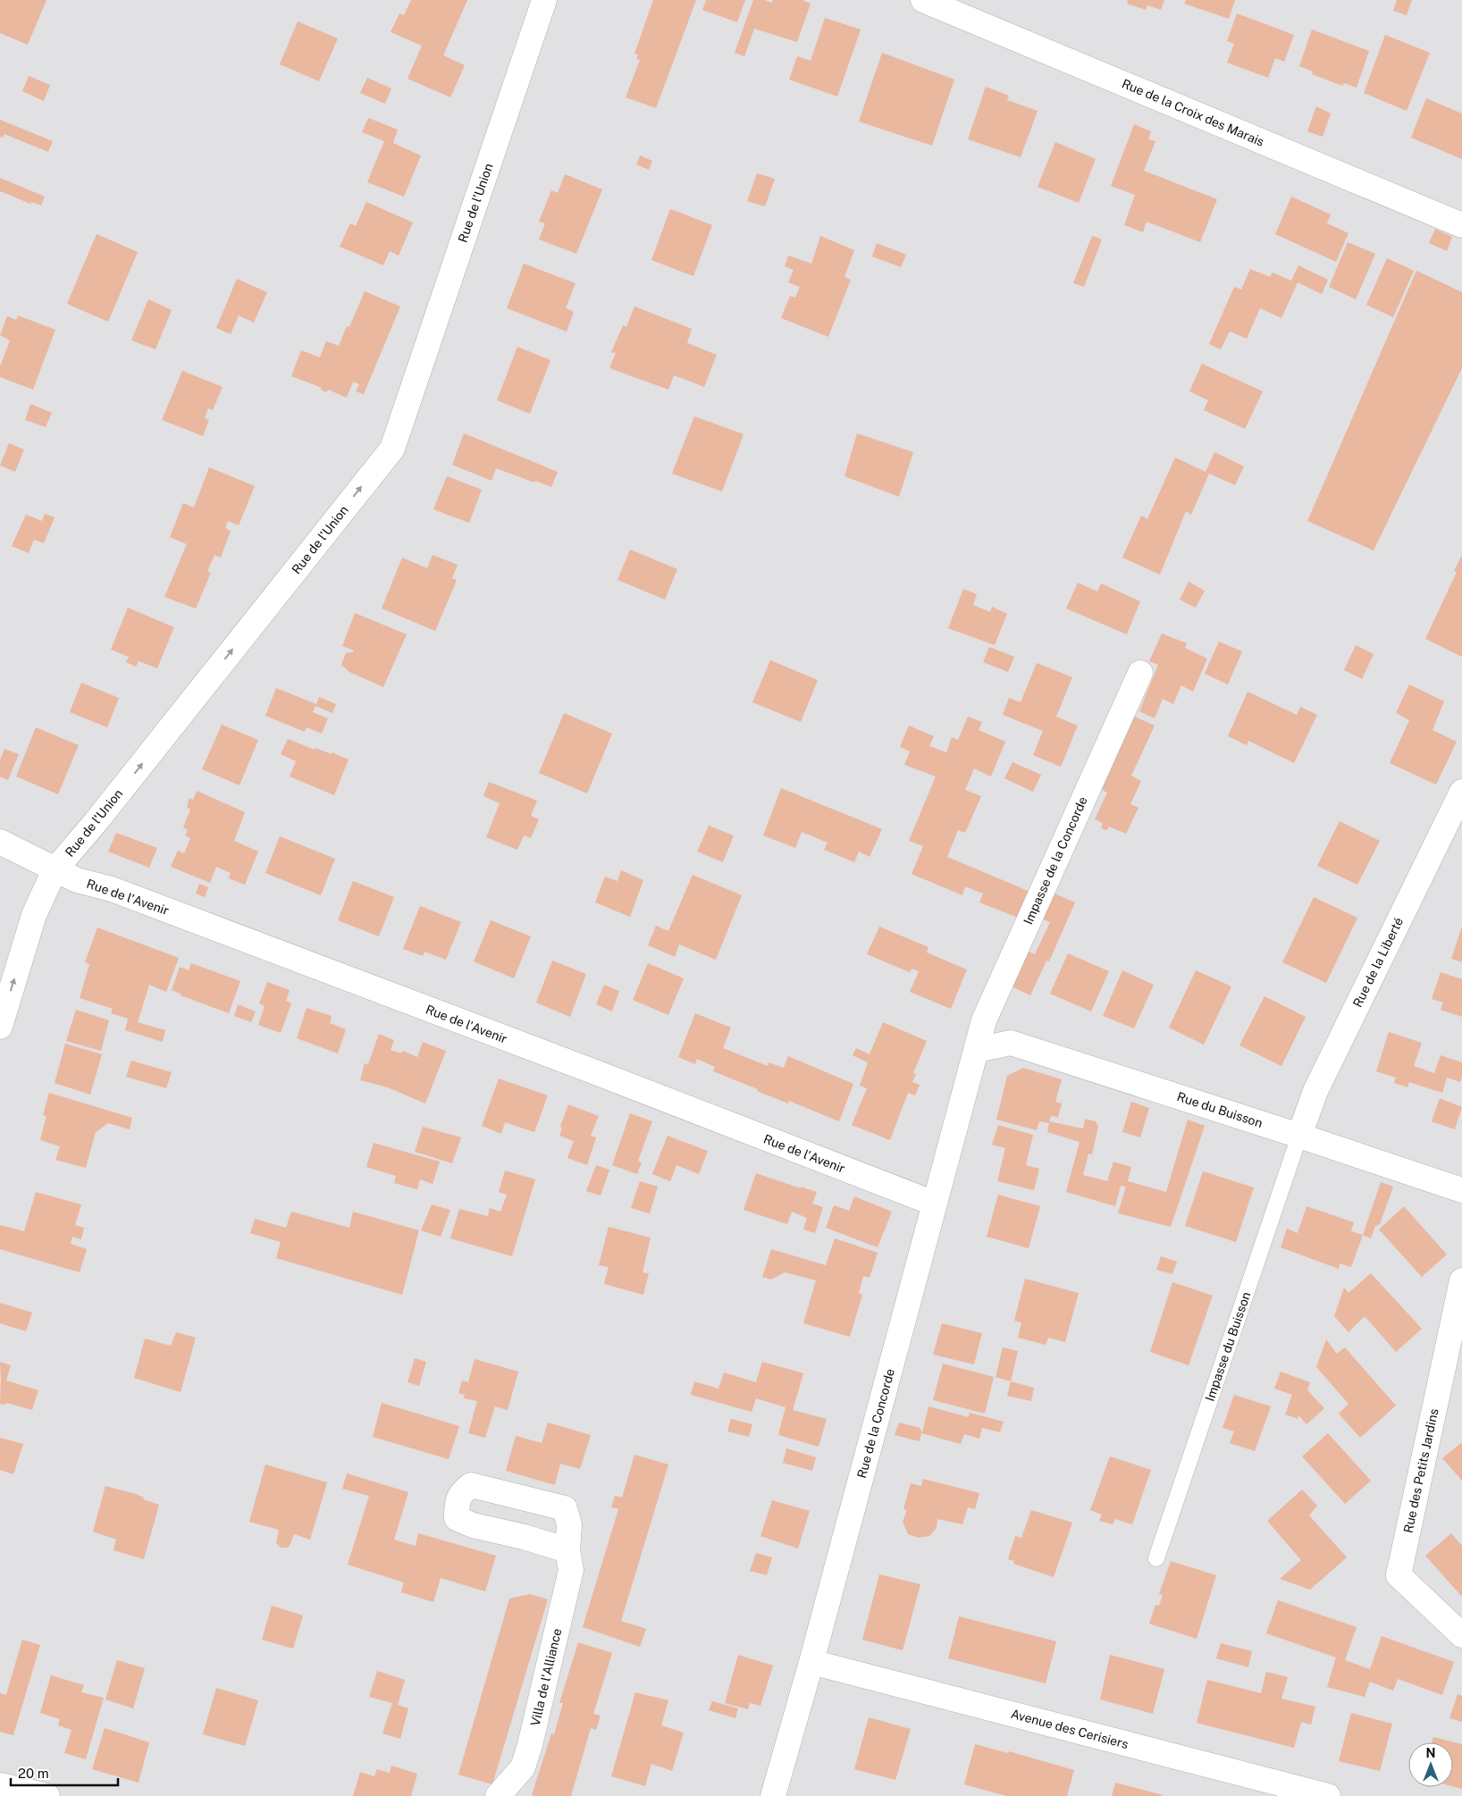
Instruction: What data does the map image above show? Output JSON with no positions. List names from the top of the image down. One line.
{"streets":{"street":["Rue de la Croix des Marais","Rue de l'Union","Impasse de la Concorde","Rue de l'Avenir","Rue de la Liberté","Rue du Buisson","Rue de la Concorde","Rue des Petits Jardins","Villa de l'Alliance","Avenue des Cerisiers"],"lane":["Impasse du Buisson"]},"crossings":[["Rue de l'Union","Rue de l'Avenir"],["Impasse de la Concorde","Rue du Buisson"],["Impasse de la Concorde","Rue de la Concorde"],["Rue de l'Avenir","Rue de la Concorde"],["Rue de la Liberté","Rue du Buisson"],["Rue de la Liberté","Impasse du Buisson"],["Rue du Buisson","Impasse du Buisson"],["Rue du Buisson","Rue de la Concorde"],["Rue de la Concorde","Avenue des Cerisiers"]],"one_way":["Rue de l'Union"],"scale_bar":"20 m","north":"top"}
